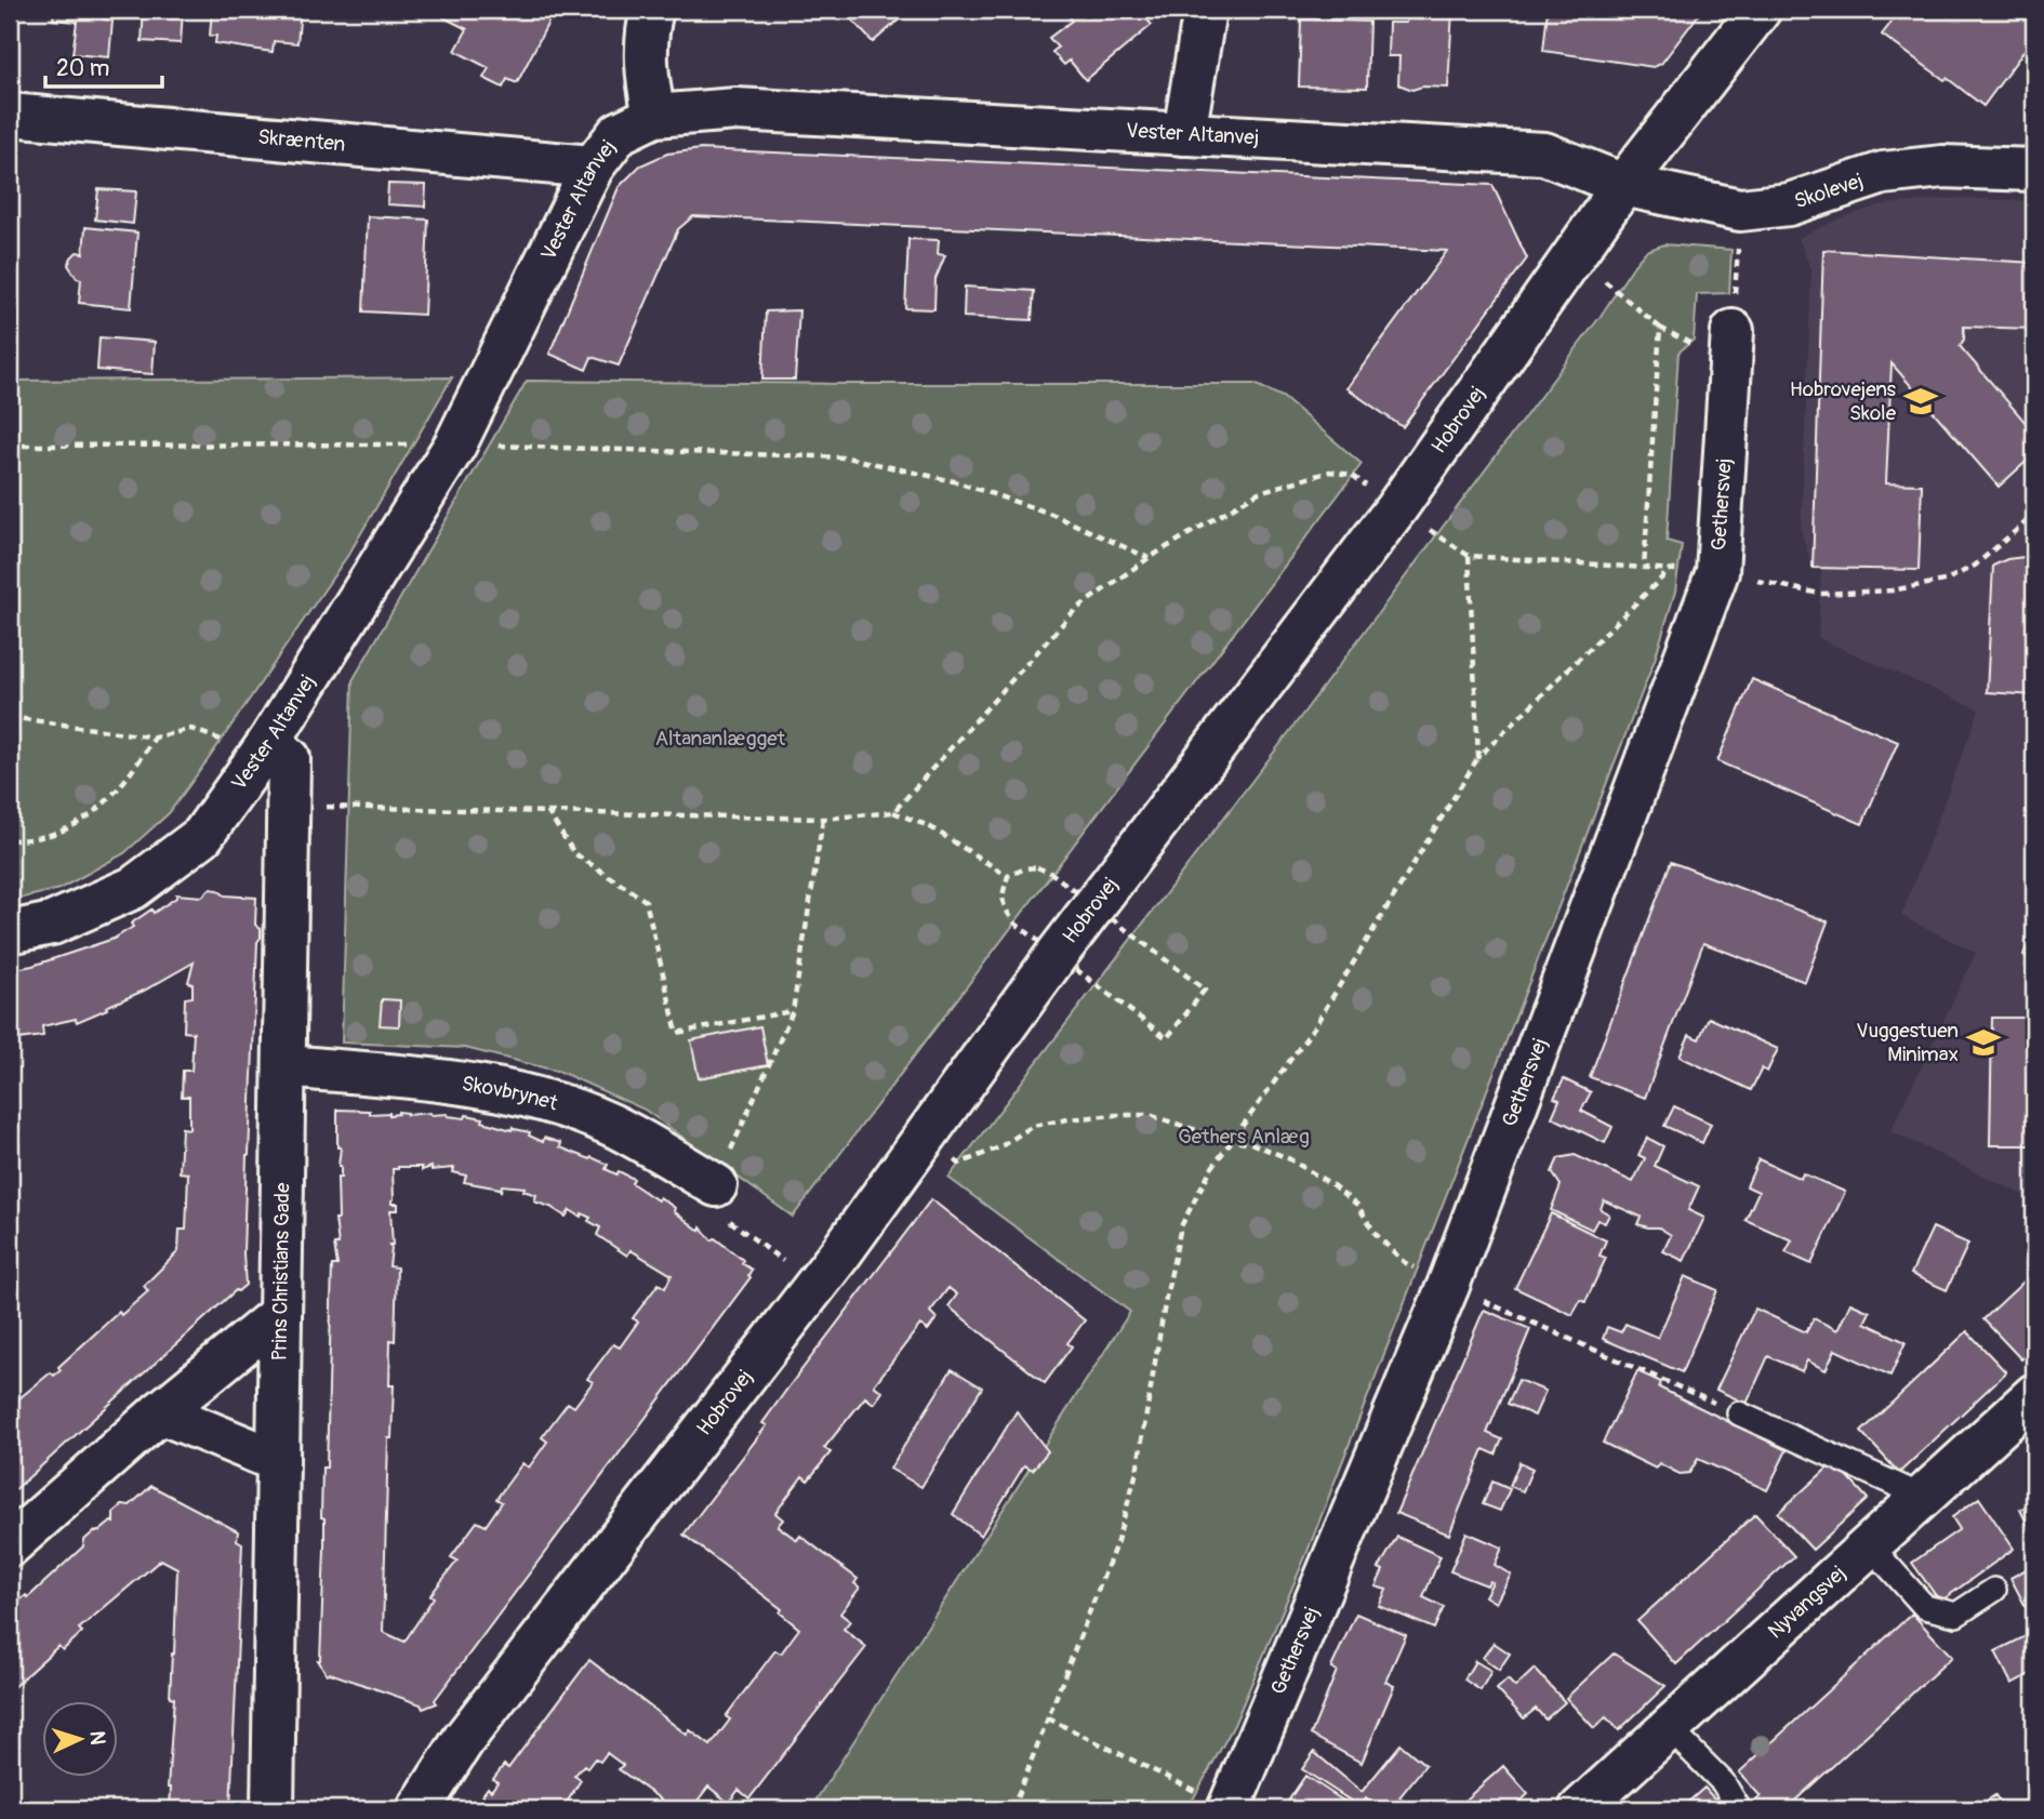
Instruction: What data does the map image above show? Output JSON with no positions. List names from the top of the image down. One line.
{"streets":{"street":["Vester Altanvej","Skrænten","Skolevej","Hobrovej","Gethersvej","Skovbrynet","Prins Christians Gade","Nyvangsvej"]},"crossings":[["Vester Altanvej","Skrænten"],["Vester Altanvej","Skolevej"],["Vester Altanvej","Hobrovej"],["Vester Altanvej","Prins Christians Gade"],["Skolevej","Hobrovej"],["Skovbrynet","Prins Christians Gade"]],"parks":["Altananlægget","Gethers Anlæg"],"places":{"school or university":["Hobrovejens Skole","Vuggestuen Minimax"]},"scale_bar":"20 m","north":"right"}
